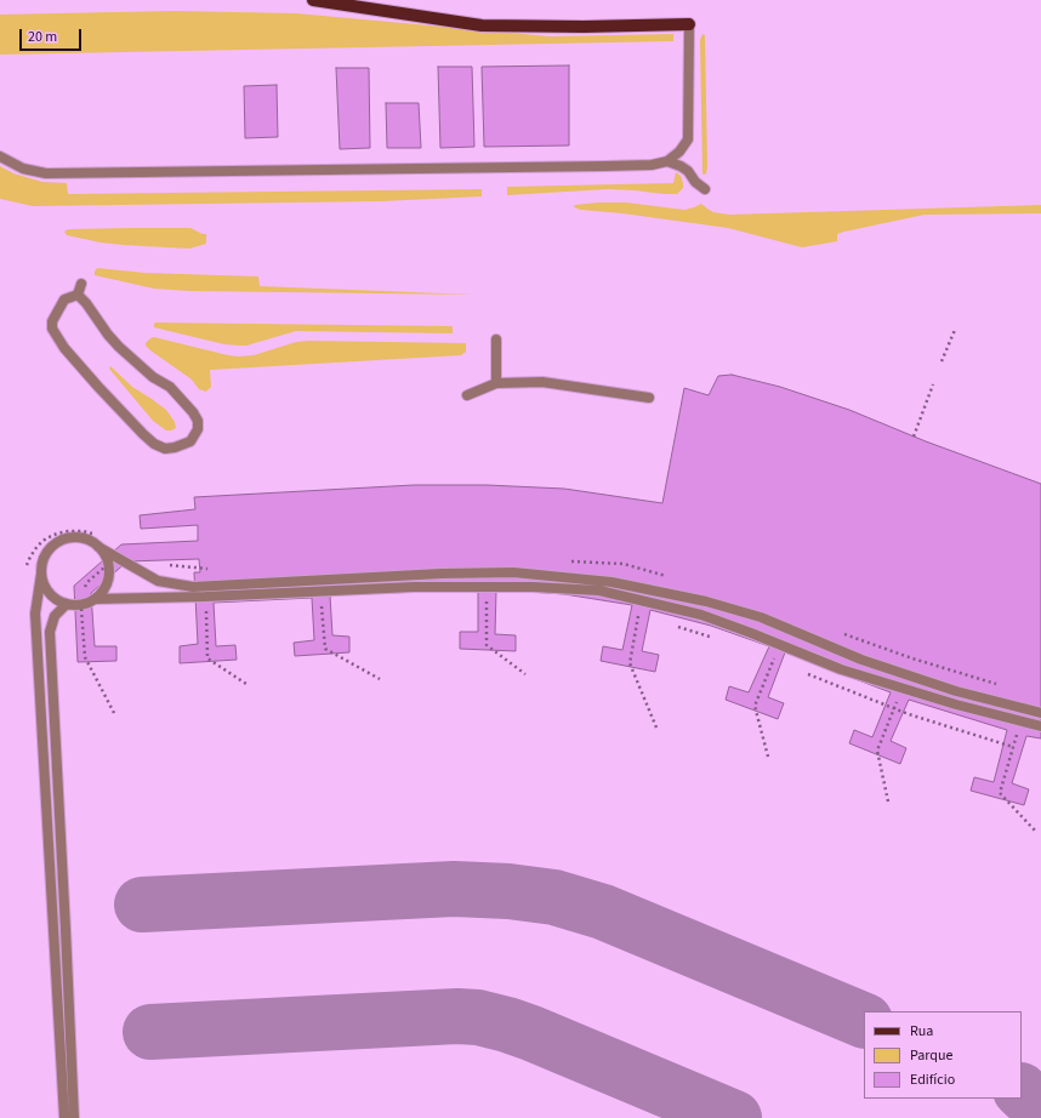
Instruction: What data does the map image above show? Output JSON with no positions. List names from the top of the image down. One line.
{"legend":["Rua","Parque","Edifício"],"scale_bar":"20 m"}
